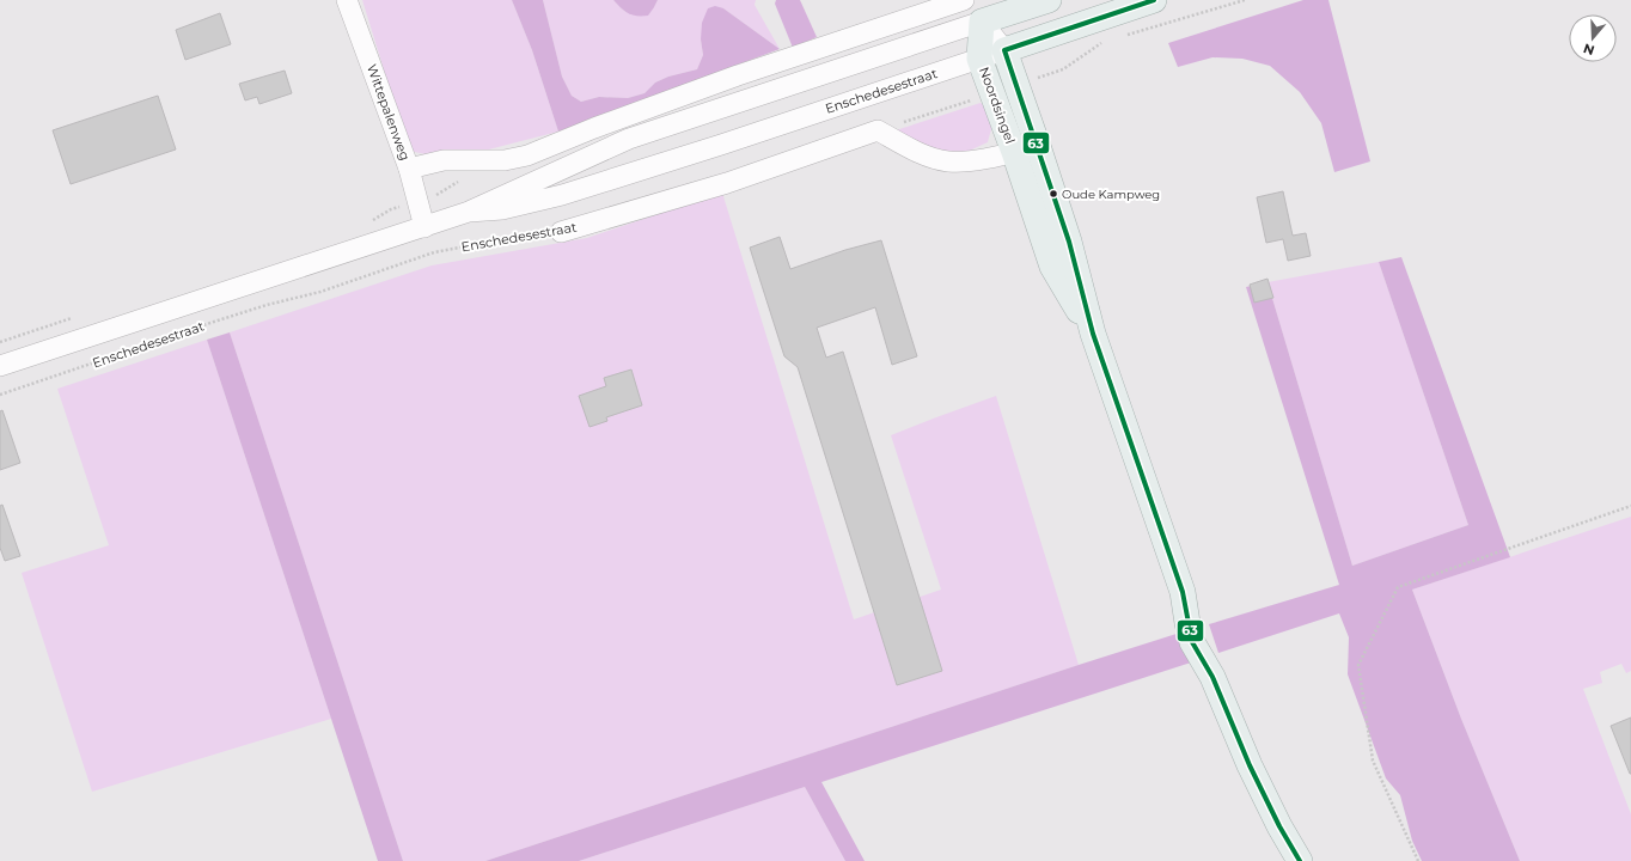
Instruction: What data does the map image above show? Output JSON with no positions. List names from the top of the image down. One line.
{"streets":{"main road":["Enschedesestraat","Noordsingel"],"street":["Wittepalenweg"]},"crossings":[["Enschedesestraat","Noordsingel"],["Enschedesestraat","Wittepalenweg"]],"places":["Oude Kampweg"],"lines":["transit line 63"],"north":"bottom"}
